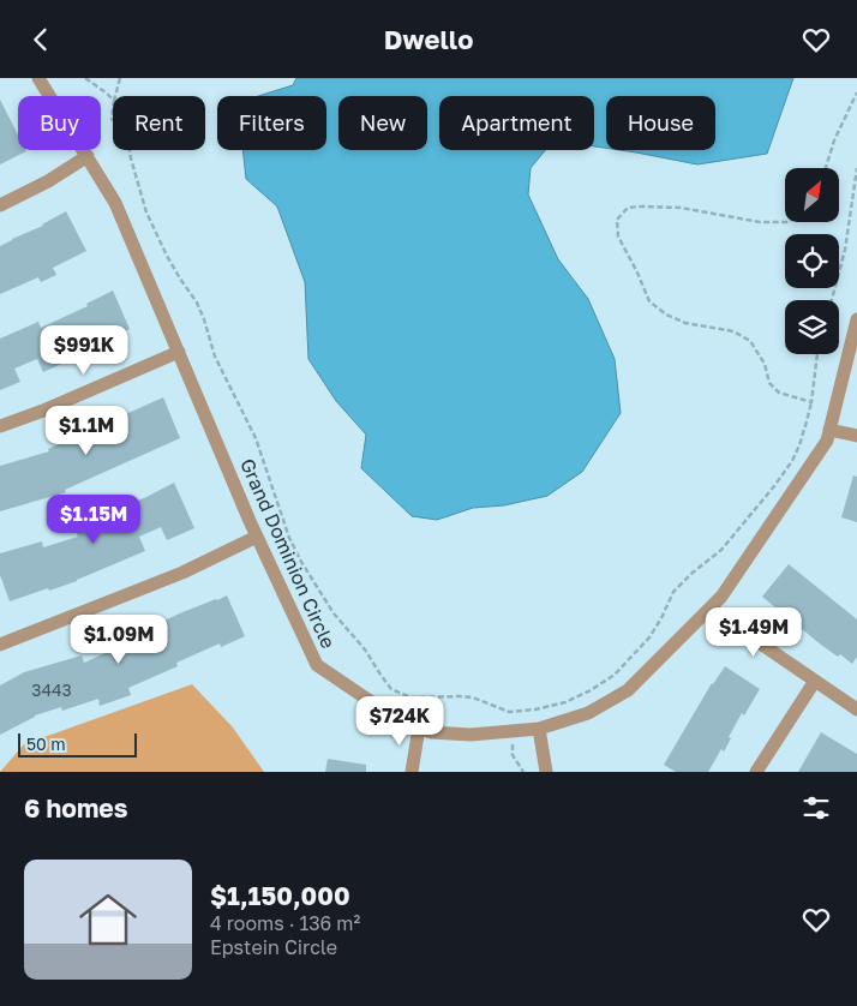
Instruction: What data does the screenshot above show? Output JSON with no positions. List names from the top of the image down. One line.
{"streets":{"street":["Grand Dominion Circle"]},"house_numbers":["3443"],"scale_bar":"50 m","north":"top right","page":{"header":"Dwello","chip":["Buy","Rent","Filters","New","Apartment","House"],"price":["$991K","$1.1M","$1.15M","$1.49M","$1.09M","$724K"],"scale":"50 m","heading":"6 homes","list":[{"name":"$1,150,000","note":"4 rooms · 136 m² · Epstein Circle"}]}}
